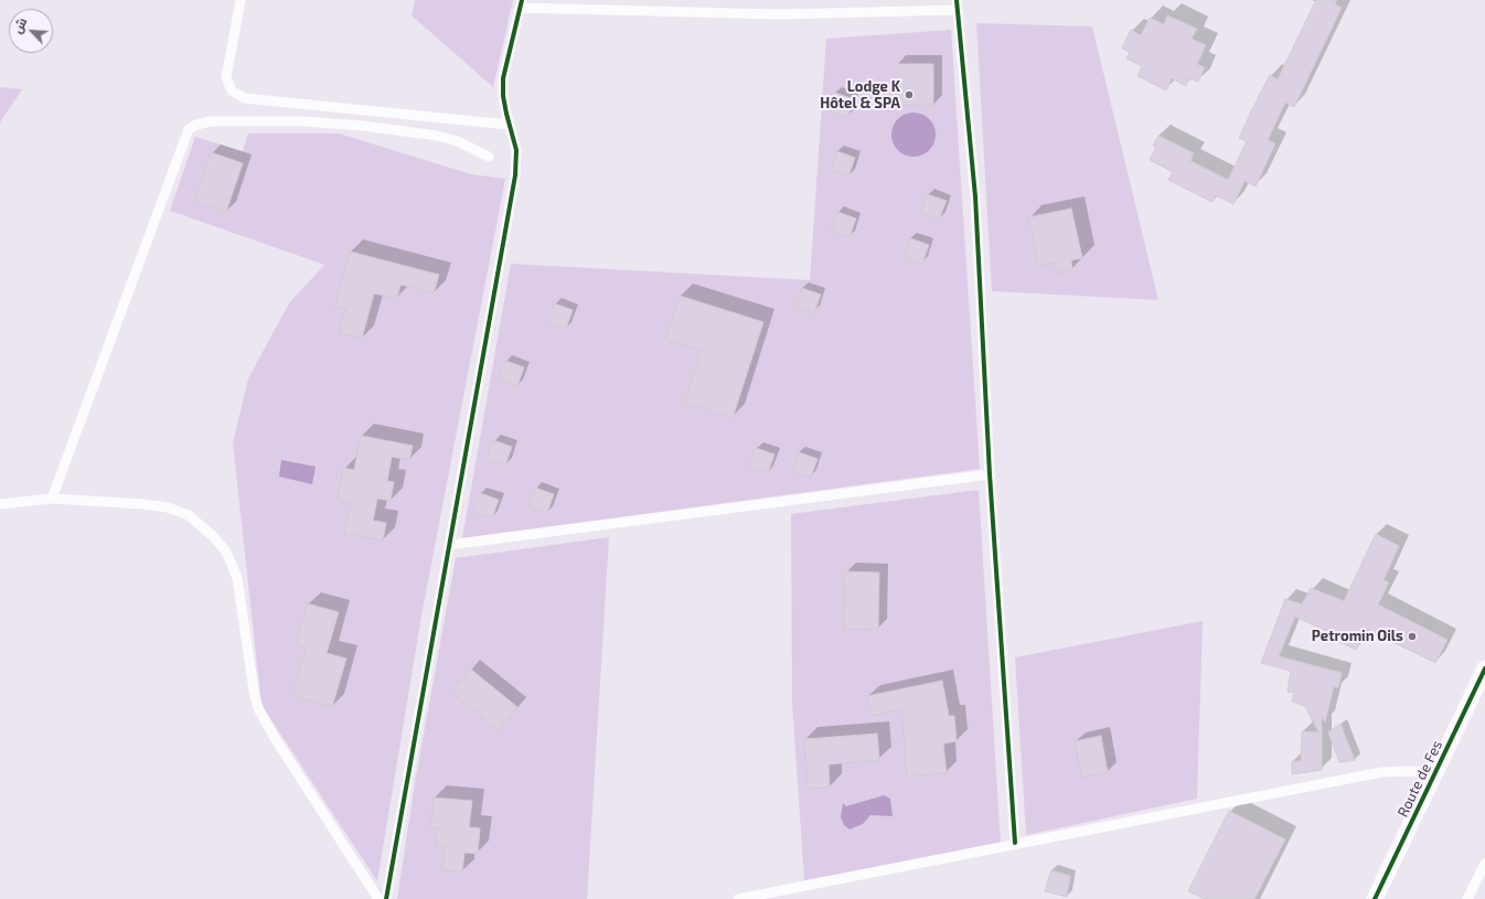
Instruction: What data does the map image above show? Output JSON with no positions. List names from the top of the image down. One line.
{"streets":{"main road":["Route de Fes"]},"places":["Lodge K Hôtel & SPA","Petromin Oils"],"north":"top left"}
